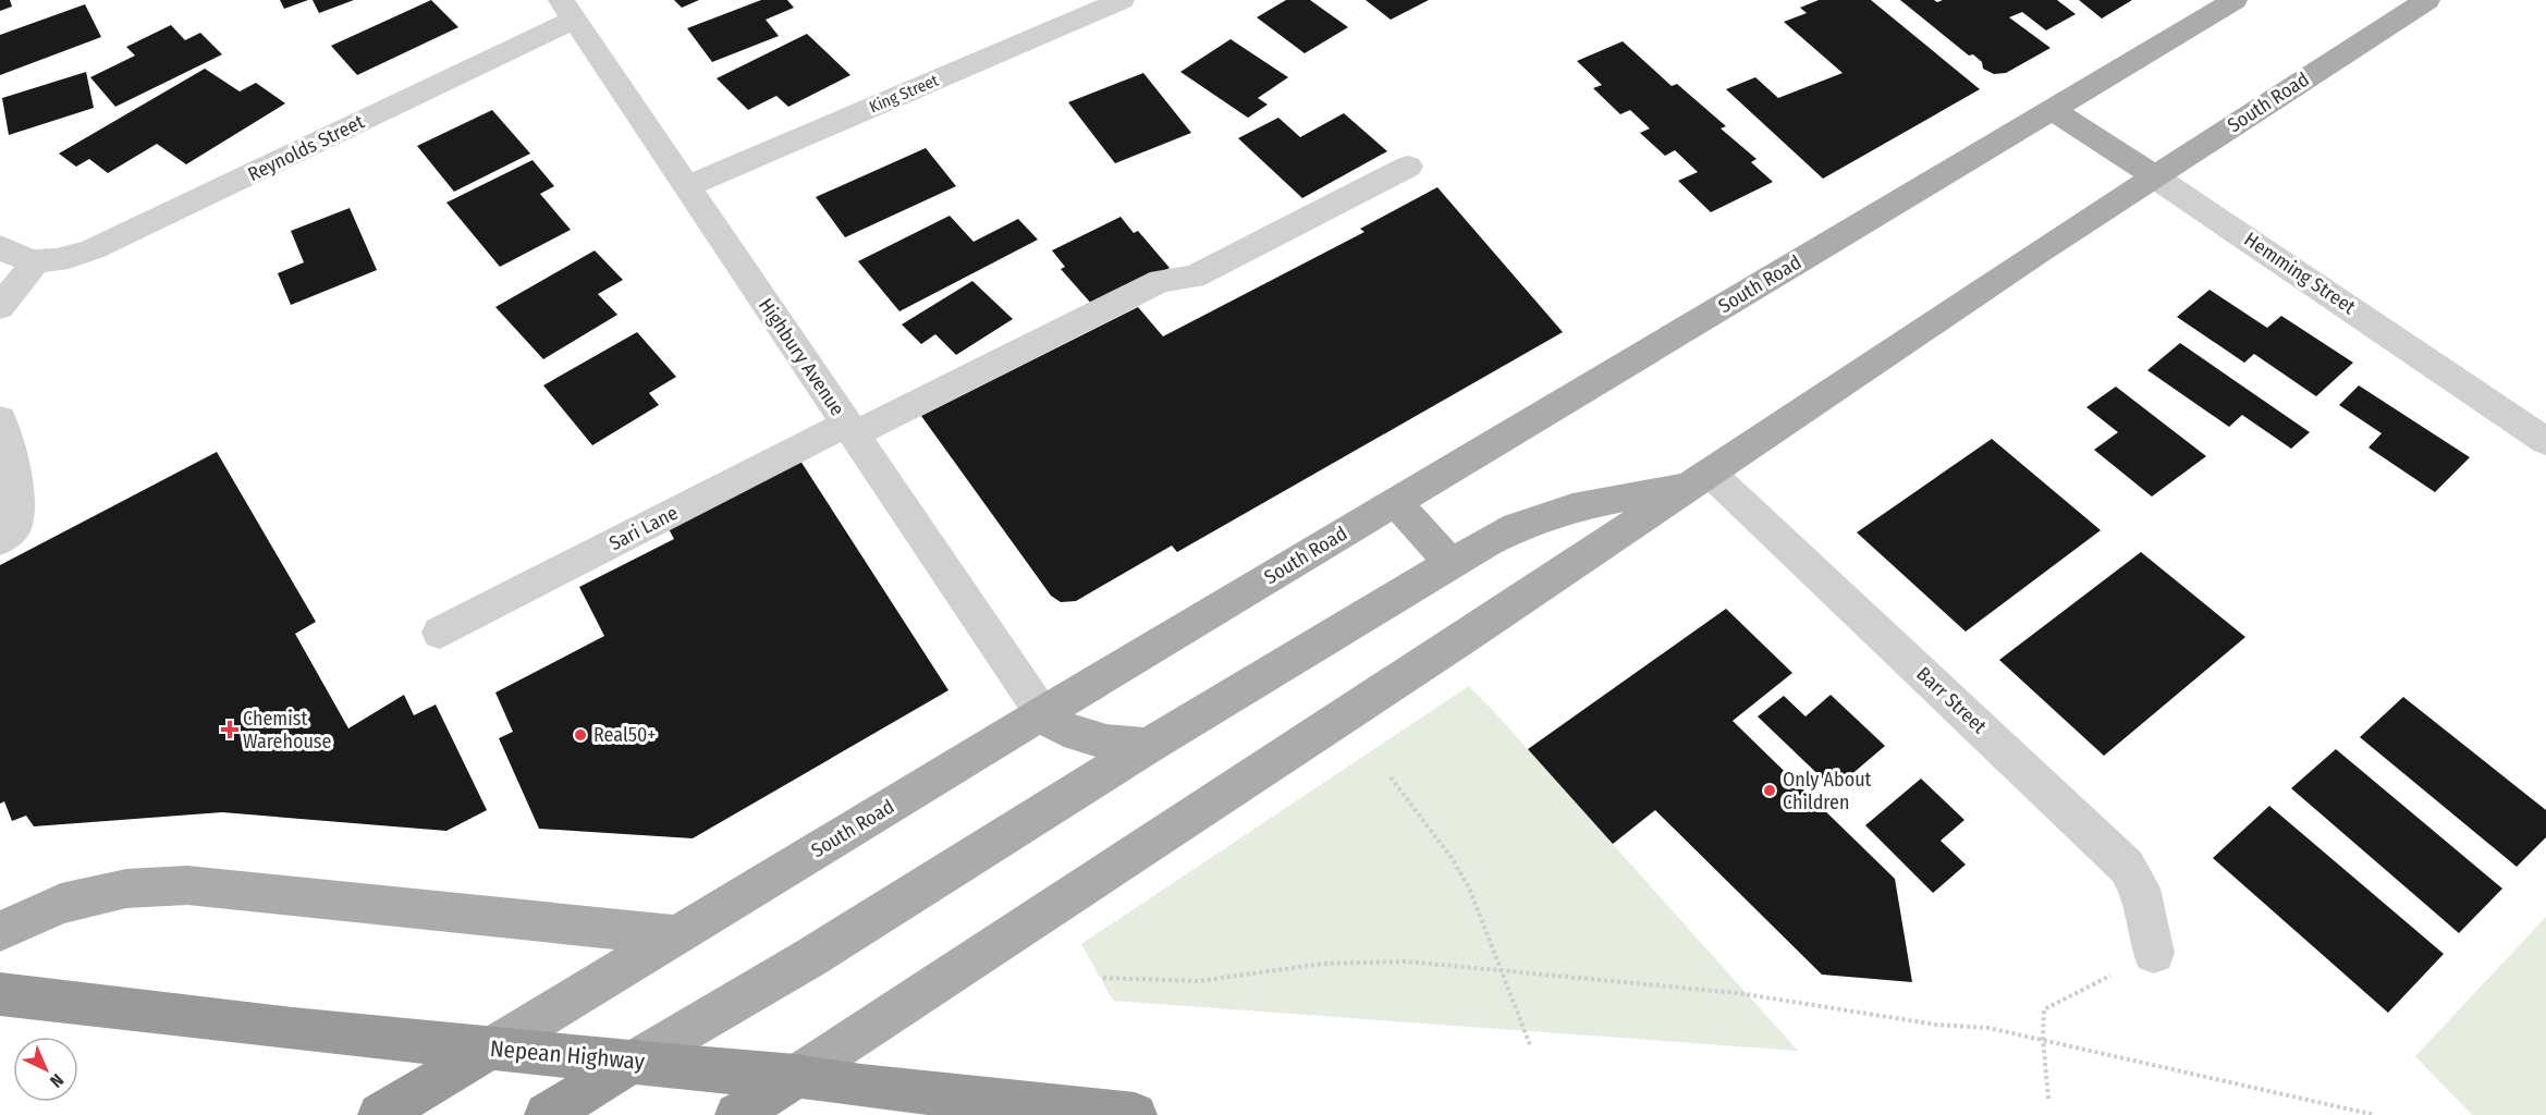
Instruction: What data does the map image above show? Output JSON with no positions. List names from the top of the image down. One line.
{"streets":{"highway":["South Road","Nepean Highway"],"main road":["Hemming Street"],"street":["King Street","Reynolds Street","Highbury Avenue","Sari Lane","Barr Street"]},"crossings":[["King Street","Highbury Avenue"],["South Road","Hemming Street"],["South Road","Highbury Avenue"],["South Road","Barr Street"],["South Road","Nepean Highway"],["Reynolds Street","Highbury Avenue"],["Highbury Avenue","Sari Lane"]],"places":{"health":["Chemist Warehouse"],"other":["Real50+","Only About Children"]},"north":"bottom right"}
